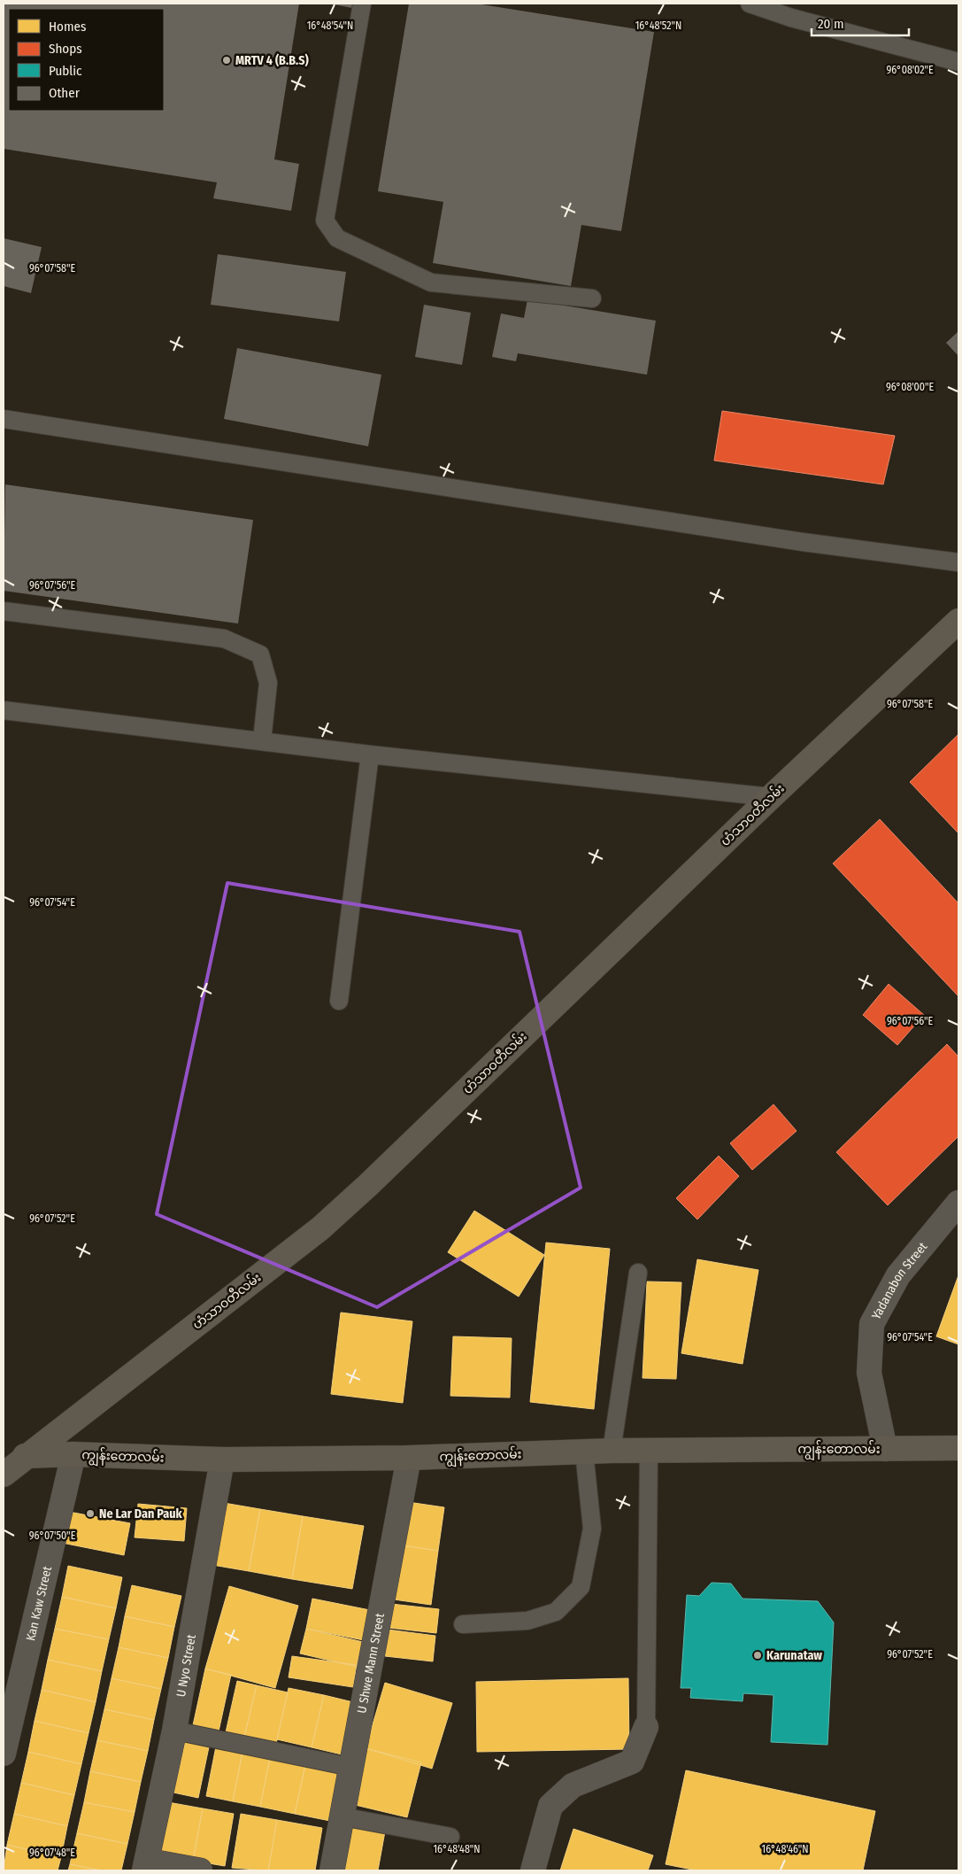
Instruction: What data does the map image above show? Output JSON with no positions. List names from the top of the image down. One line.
{"streets":{"main road":["ဟံသာဝတီလမ်း","ကျွန်းတောလမ်း"],"street":["Yadanabon Street","Kan Kaw Street","U Shwe Mann Street","U Nyo Street"]},"crossings":[["ဟံသာဝတီလမ်း","ကျွန်းတောလမ်း"],["Yadanabon Street","ကျွန်းတောလမ်း"],["ကျွန်းတောလမ်း","Kan Kaw Street"],["ကျွန်းတောလမ်း","U Shwe Mann Street"],["ကျွန်းတောလမ်း","U Nyo Street"]],"places":["MRTV 4 (B.B.S)","Ne Lar Dan Pauk","Karunataw"],"legend":["Homes","Shops","Public","Other"],"scale_bar":"20 m","coordinates":["16°48'54\"N","16°48'52\"N","96°08'02\"E","96°07'58\"E","96°08'00\"E","96°07'56\"E","96°07'54\"E","96°07'52\"E","96°07'50\"E","16°48'48\"N","16°48'46\"N","96°07'48\"E"]}
